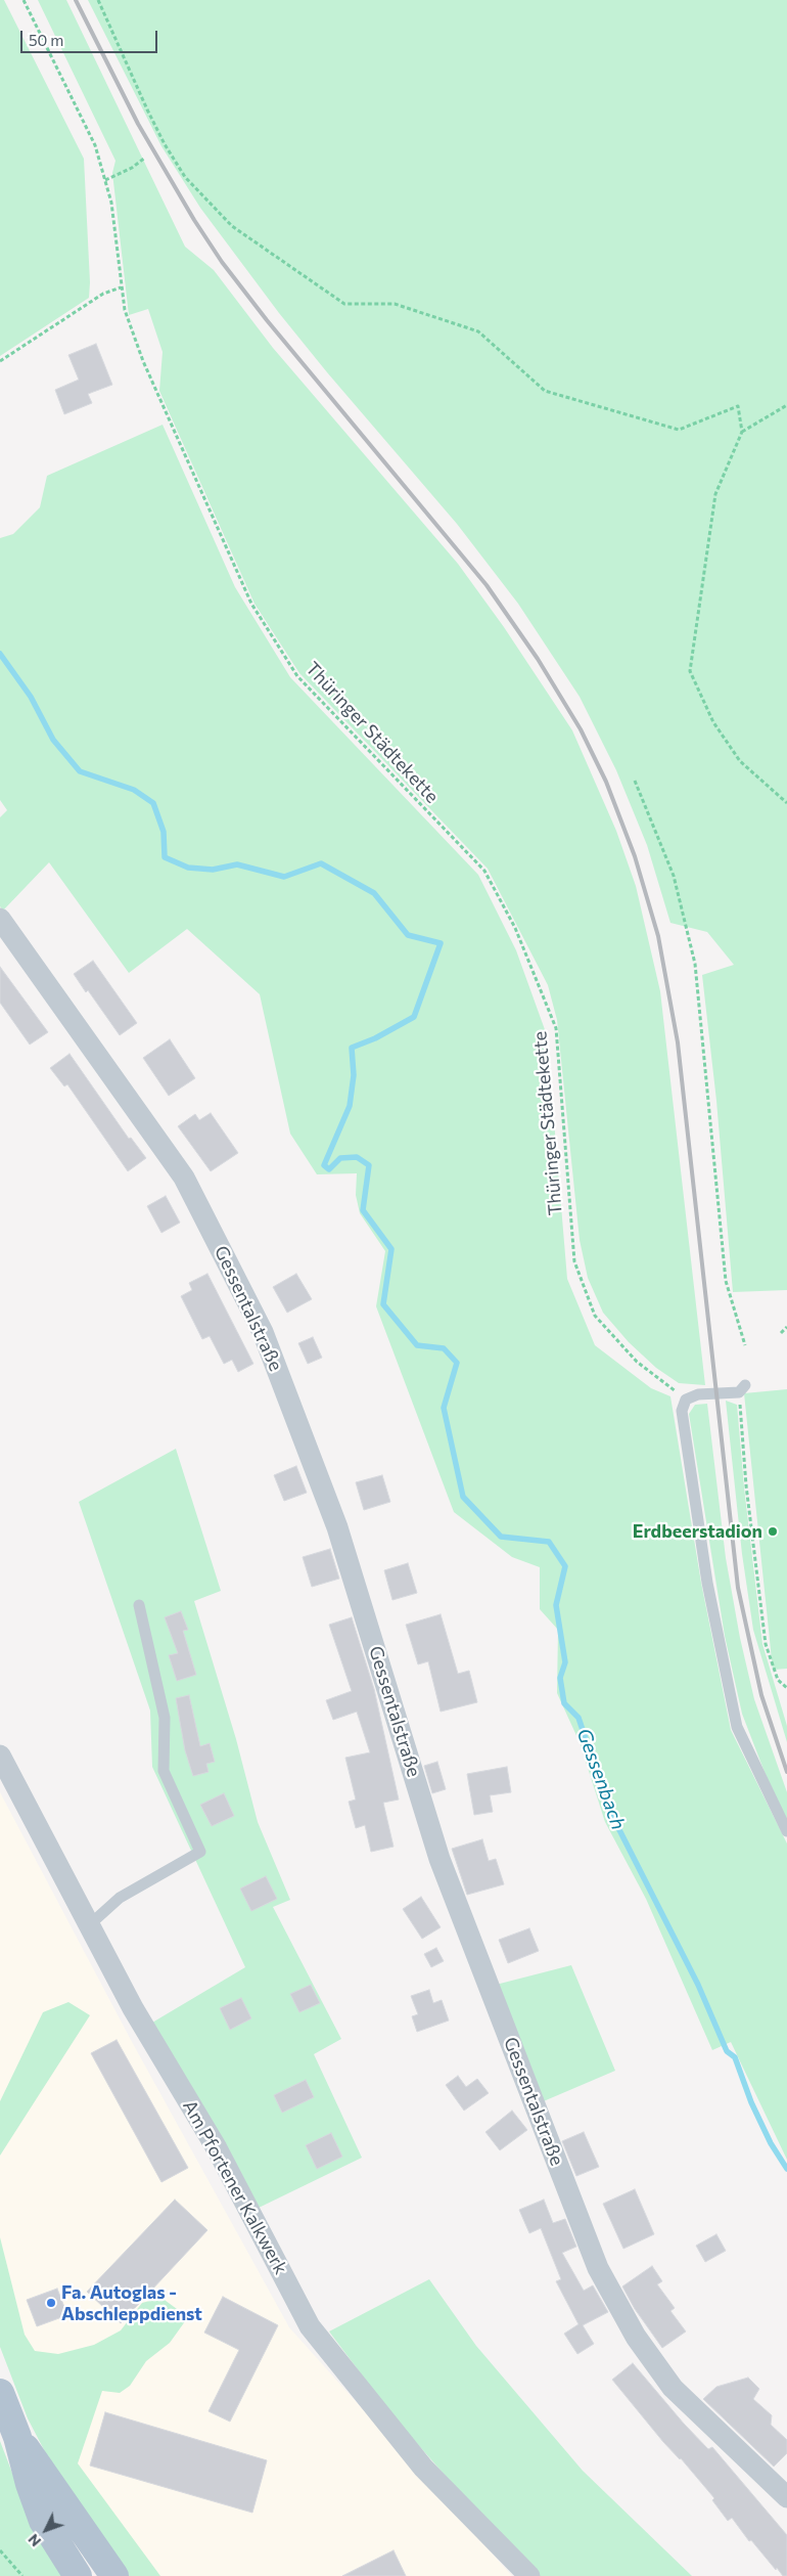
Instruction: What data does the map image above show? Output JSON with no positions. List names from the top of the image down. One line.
{"streets":{"street":["Gessentalstraße","Am Pfortener Kalkwerk"],"path":["Thüringer Städtekette"]},"water":["Gessenbach"],"places":["Erdbeerstadion","Fa. Autoglas - Abschleppdienst"],"scale_bar":"50 m","north":"bottom left"}
